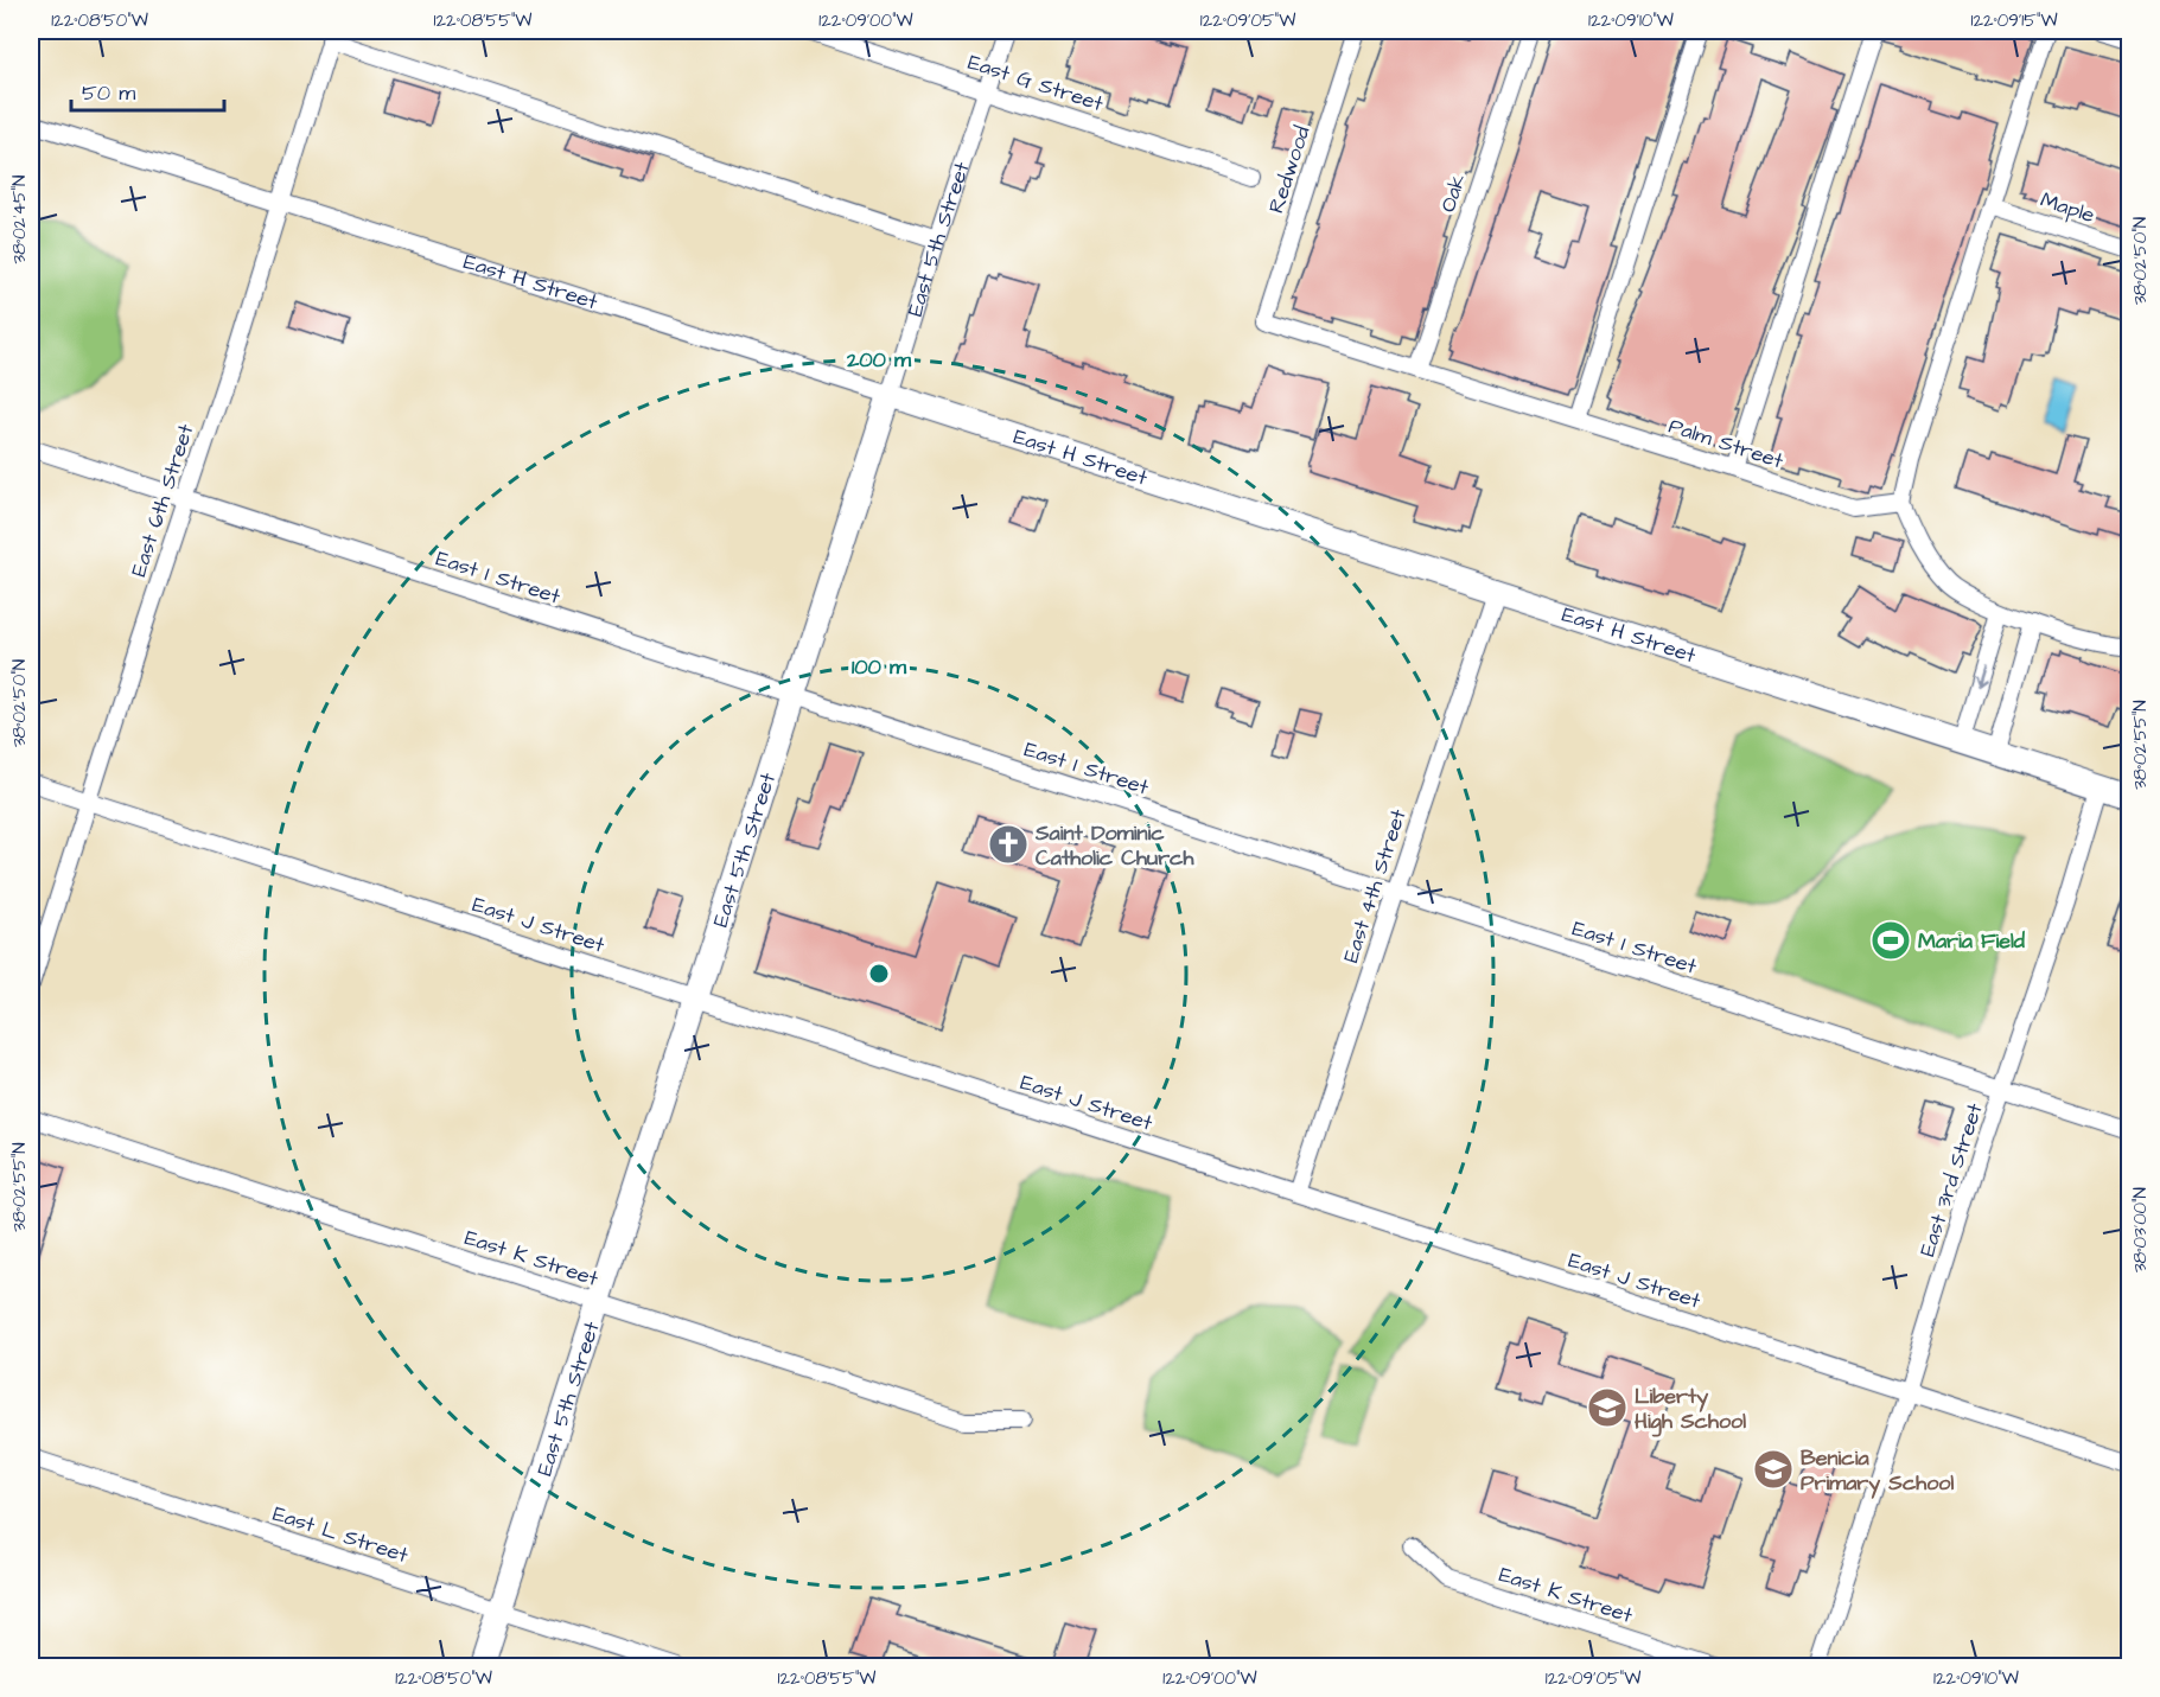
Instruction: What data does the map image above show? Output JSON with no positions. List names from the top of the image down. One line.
{"streets":{"street":["East G Street","Redwood","Oak","Maple","East 5th Street","East H Street","Palm Street","East 6th Street","East I Street","East 4th Street","East J Street","East 3rd Street","East K Street","East L Street"]},"crossings":[["East G Street","East 5th Street"],["Redwood","Palm Street"],["Oak","Palm Street"],["East 5th Street","East H Street"],["East 5th Street","East I Street"],["East 5th Street","East J Street"],["East 5th Street","East K Street"],["East 5th Street","East L Street"],["East H Street","East 6th Street"],["East H Street","East 4th Street"],["East H Street","East 3rd Street"],["East 6th Street","East I Street"],["East 6th Street","East J Street"],["East I Street","East 4th Street"],["East I Street","East 3rd Street"],["East 4th Street","East J Street"],["East J Street","East 3rd Street"]],"places":{"church":["Saint Dominic Catholic Church"],"sports":["Maria Field"],"school or university":["Liberty High School","Benicia Primary School"]},"scale_bar":"50 m","coordinates":["122°08'50\"W","122°08'55\"W","122°09'00\"W","122°09'05\"W","122°09'10\"W","122°09'15\"W","38°02'45\"N","38°02'50\"N","38°02'55\"N","38°03'00\"N"],"rings":["200 m","100 m"]}
